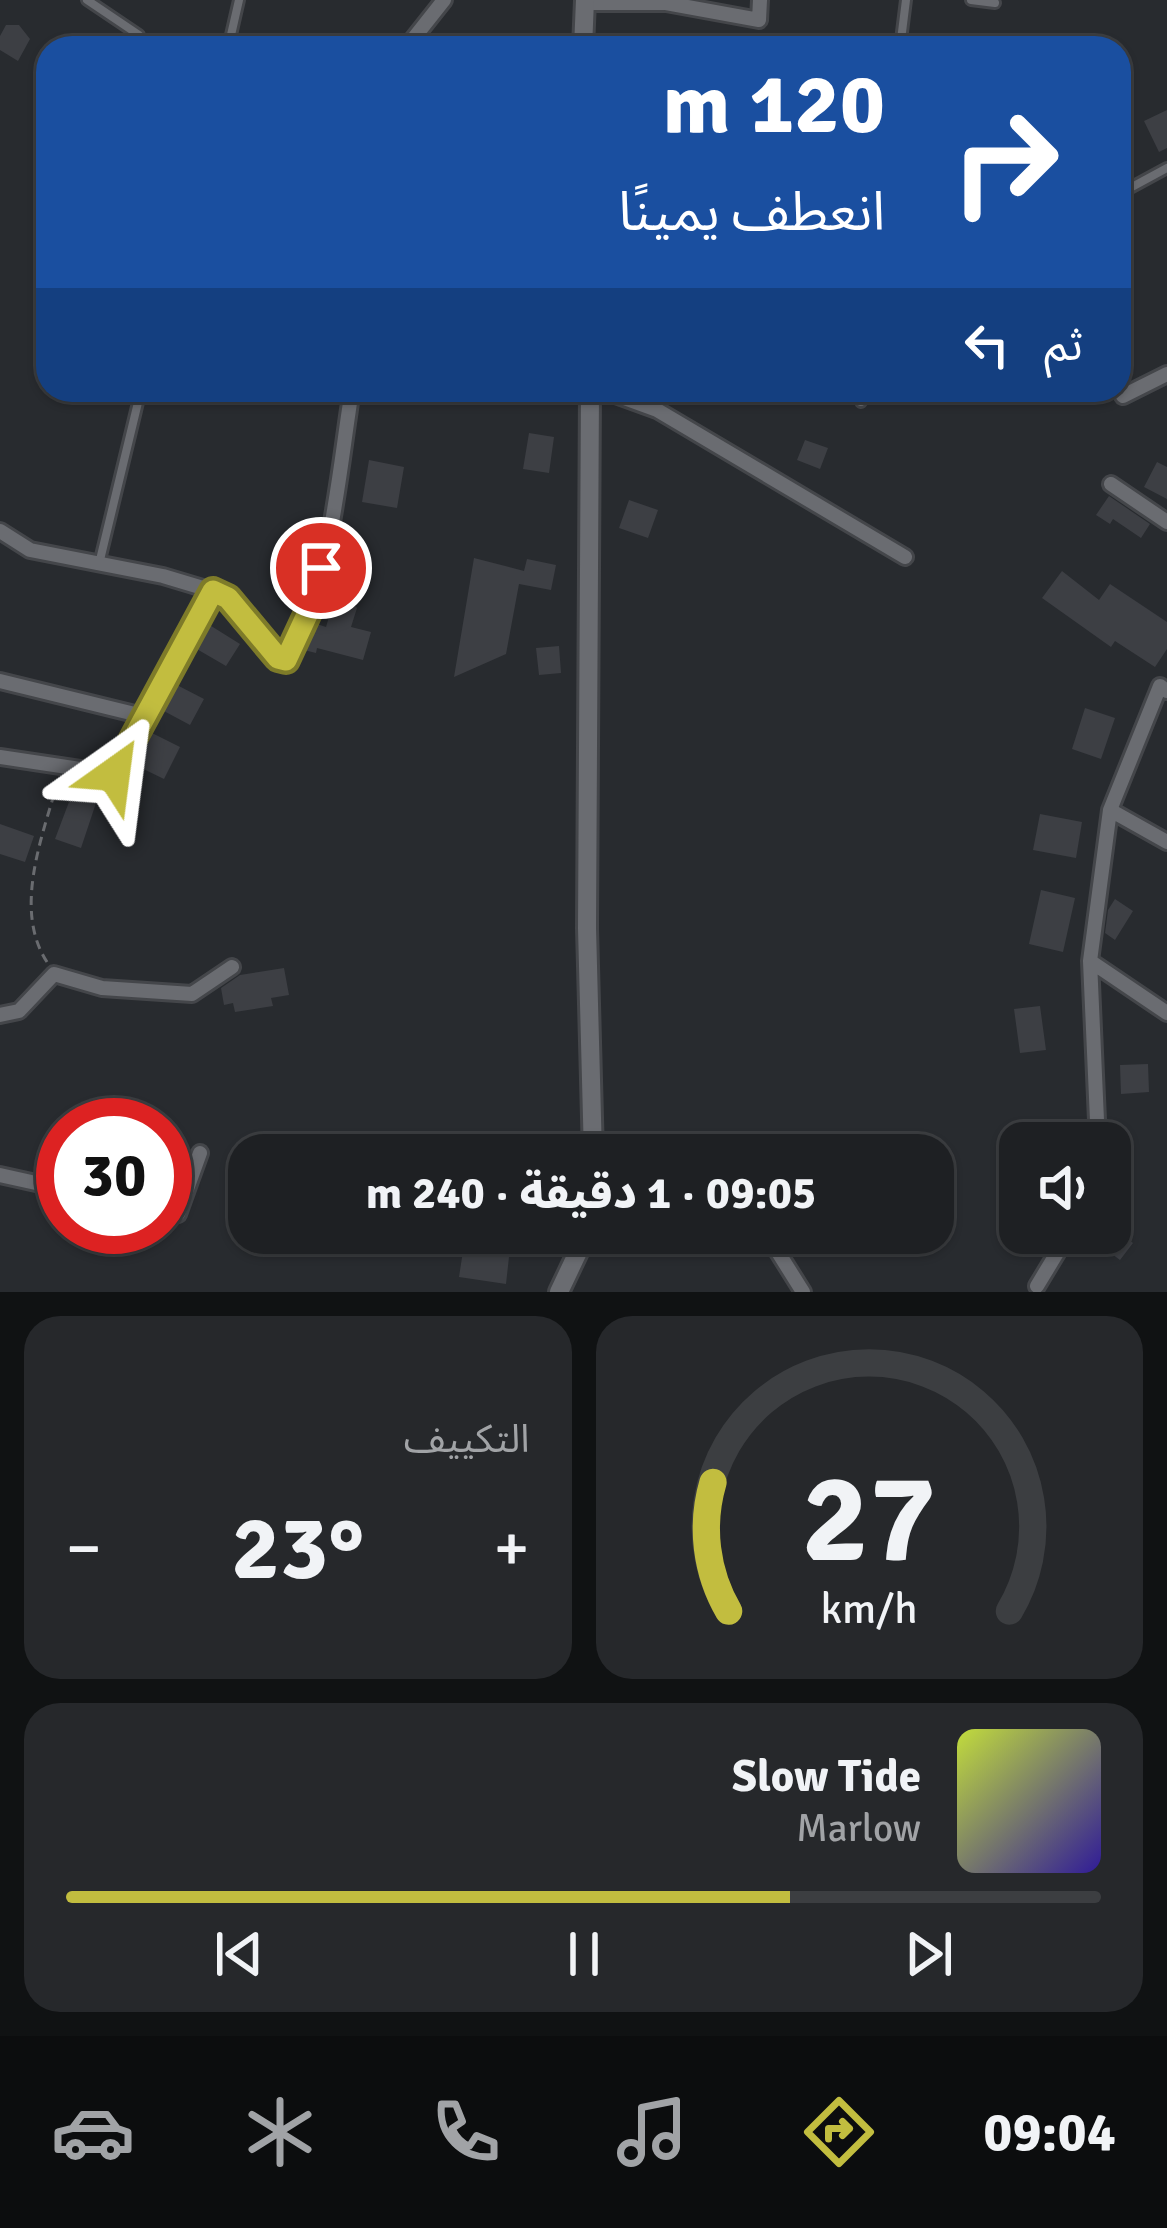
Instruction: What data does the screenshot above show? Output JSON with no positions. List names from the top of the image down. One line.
{"page":{"turn":["120 m","انعطف يمينًا"],"then":"ثم","limit":"30","trip":"09:05 · 1 دقيقة · 240 m","tile":"التكييف","heat":["−","23°","+"],"song":["Slow Tide","Marlow"],"tabs":"09:04","gauge":["27","km/h"]}}
